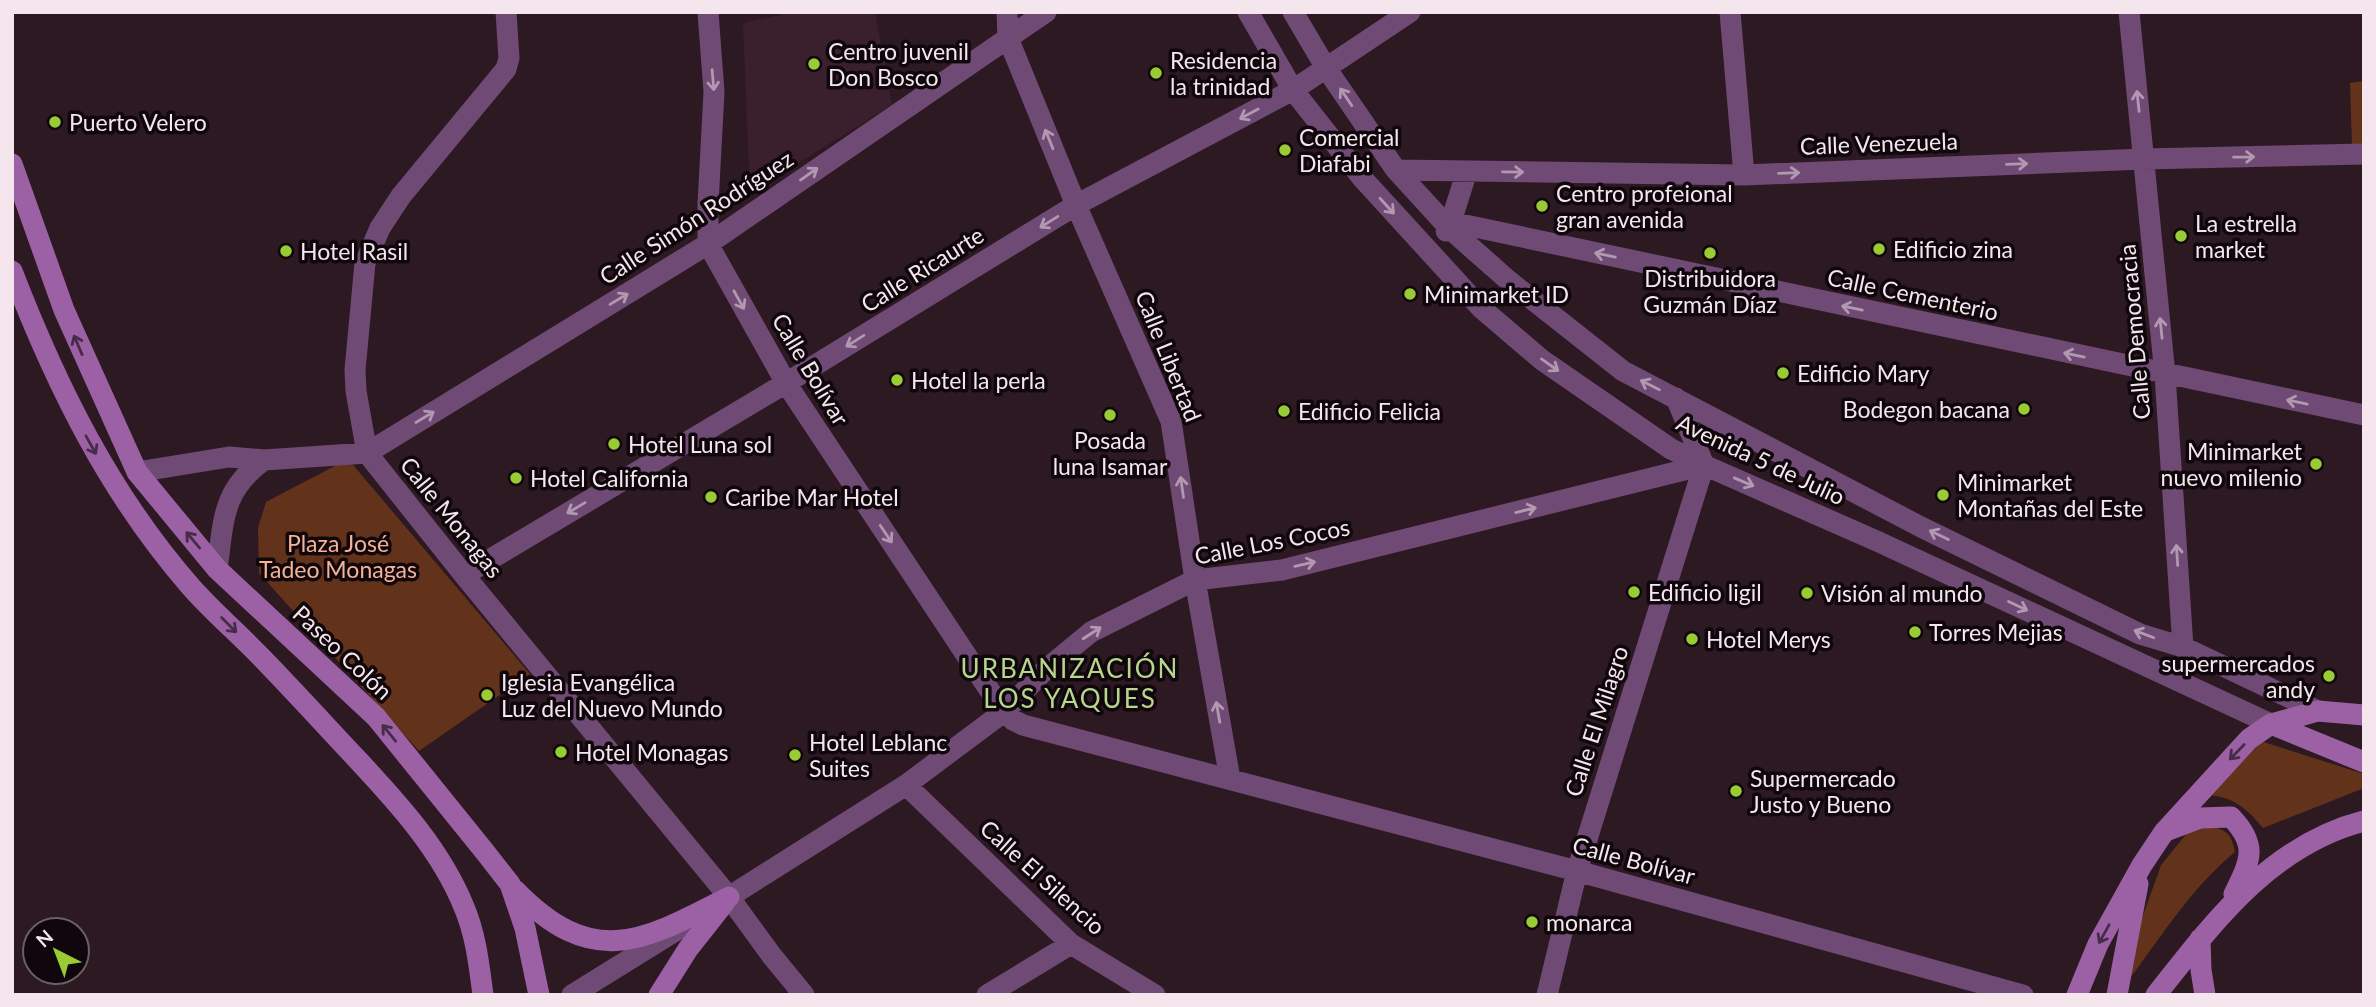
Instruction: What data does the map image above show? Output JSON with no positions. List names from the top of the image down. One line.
{"streets":{"street":["Calle Venezuela","Calle Simón Rodríguez","Calle Ricaurte","Calle Cementerio","Calle Democracia","Calle Libertad","Calle Bolívar","Avenida 5 de Julio","Calle Monagas","Calle Los Cocos","Paseo Colón","Calle El Milagro","Calle El Silencio"]},"crossings":[["Calle Venezuela","Calle Democracia"],["Calle Venezuela","Avenida 5 de Julio"],["Calle Simón Rodríguez","Calle Libertad"],["Calle Simón Rodríguez","Calle Bolívar"],["Calle Simón Rodríguez","Calle Monagas"],["Calle Ricaurte","Calle Libertad"],["Calle Ricaurte","Calle Bolívar"],["Calle Ricaurte","Avenida 5 de Julio"],["Calle Ricaurte","Calle Monagas"],["Calle Cementerio","Calle Democracia"],["Calle Cementerio","Avenida 5 de Julio"],["Calle Democracia","Avenida 5 de Julio"],["Calle Libertad","Calle Bolívar"],["Calle Libertad","Calle Los Cocos"],["Calle Bolívar","Calle Los Cocos"],["Calle Bolívar","Calle El Milagro"],["Avenida 5 de Julio","Calle Los Cocos"],["Avenida 5 de Julio","Calle El Milagro"],["Calle Monagas","Calle Los Cocos"],["Calle Los Cocos","Calle El Milagro"],["Calle Los Cocos","Calle El Silencio"]],"one_way":["Calle Venezuela","Calle Simón Rodríguez","Calle Ricaurte","Calle Cementerio","Calle Democracia","Calle Libertad","Calle Bolívar","Calle Los Cocos"],"districts":["URBANIZACIÓN LOS YAQUES"],"parks":["Plaza José Tadeo Monagas"],"places":["Centro juvenil Don Bosco","Residencia la trinidad","Puerto Velero","Comercial Diafabi","Centro profeional gran avenida","La estrella market","Edificio zina","Hotel Rasil","Distribuidora Guzmán Díaz","Minimarket ID","Edificio Mary","Hotel la perla","Bodegon bacana","Edificio Felicia","Posada luna Isamar","Hotel Luna sol","Minimarket nuevo milenio","Hotel California","Minimarket Montañas del Este","Caribe Mar Hotel","Edificio ligil","Visión al mundo","Torres Mejias","Hotel Merys","supermercados andy","Iglesia Evangélica Luz del Nuevo Mundo","Hotel Monagas","Hotel Leblanc Suites","Supermercado Justo y Bueno","monarca"],"north":"top left"}
